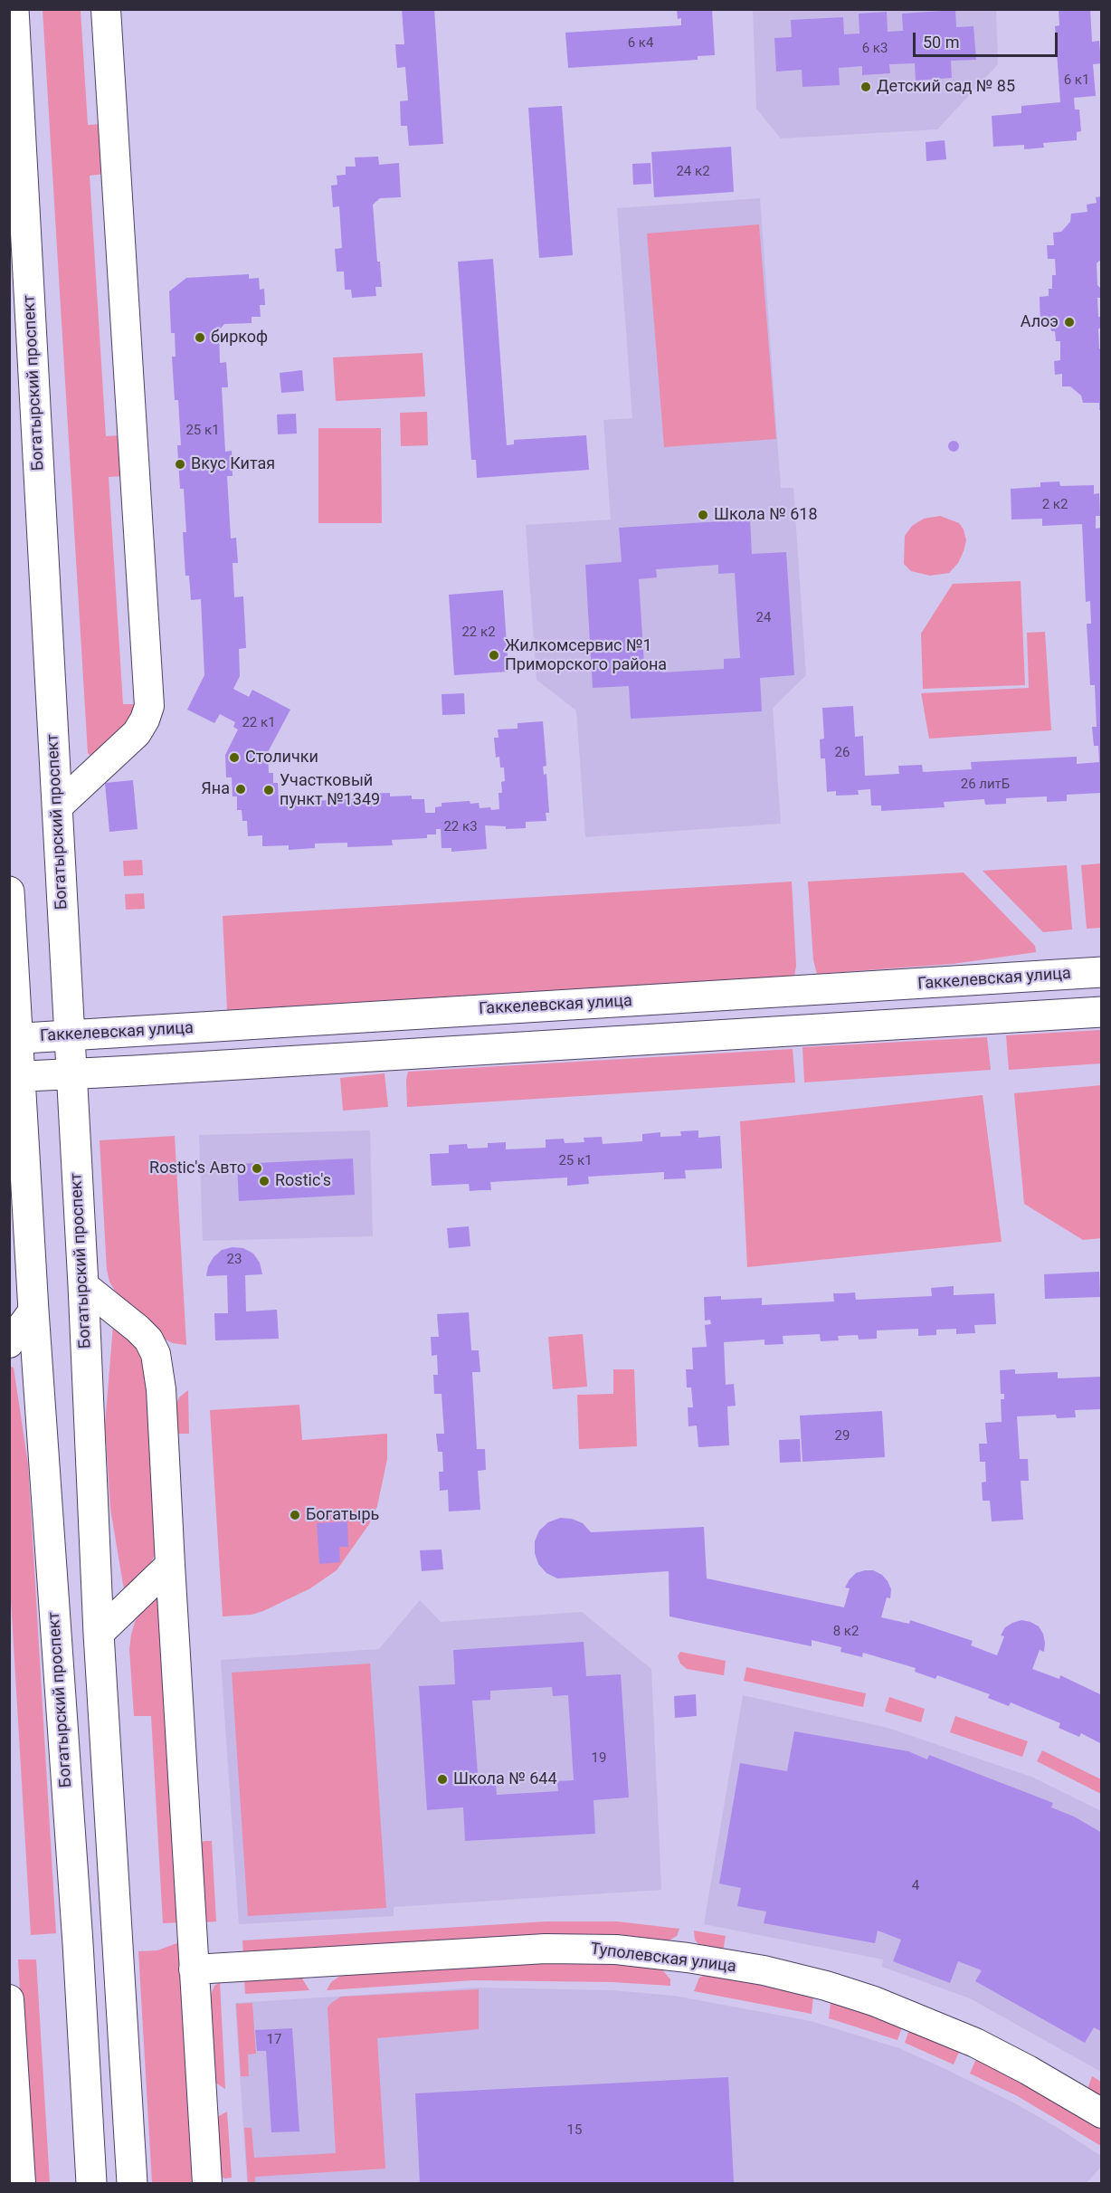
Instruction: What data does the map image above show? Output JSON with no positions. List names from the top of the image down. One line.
{"streets":{"main road":["Богатырский проспект","Гаккелевская улица"],"street":["Туполевская улица"]},"crossings":[["Богатырский проспект","Гаккелевская улица"]],"places":["Детский сад № 85","Алоэ","биркоф","Вкус Китая","Школа № 618","Жилкомсервис №1 Приморского района","Столички","Яна","Участковый пункт №1349","Rostic's Авто","Rostic's","Богатырь","Школа № 644"],"house_numbers":["6 к4","6 к3","6 к1","24 к2","25 к1","2 к2","24","22 к2","22 к1","26","26 литБ","22 к3","25 к1","23","29","8 к2","19","4","17","15"],"scale_bar":"50 m"}
